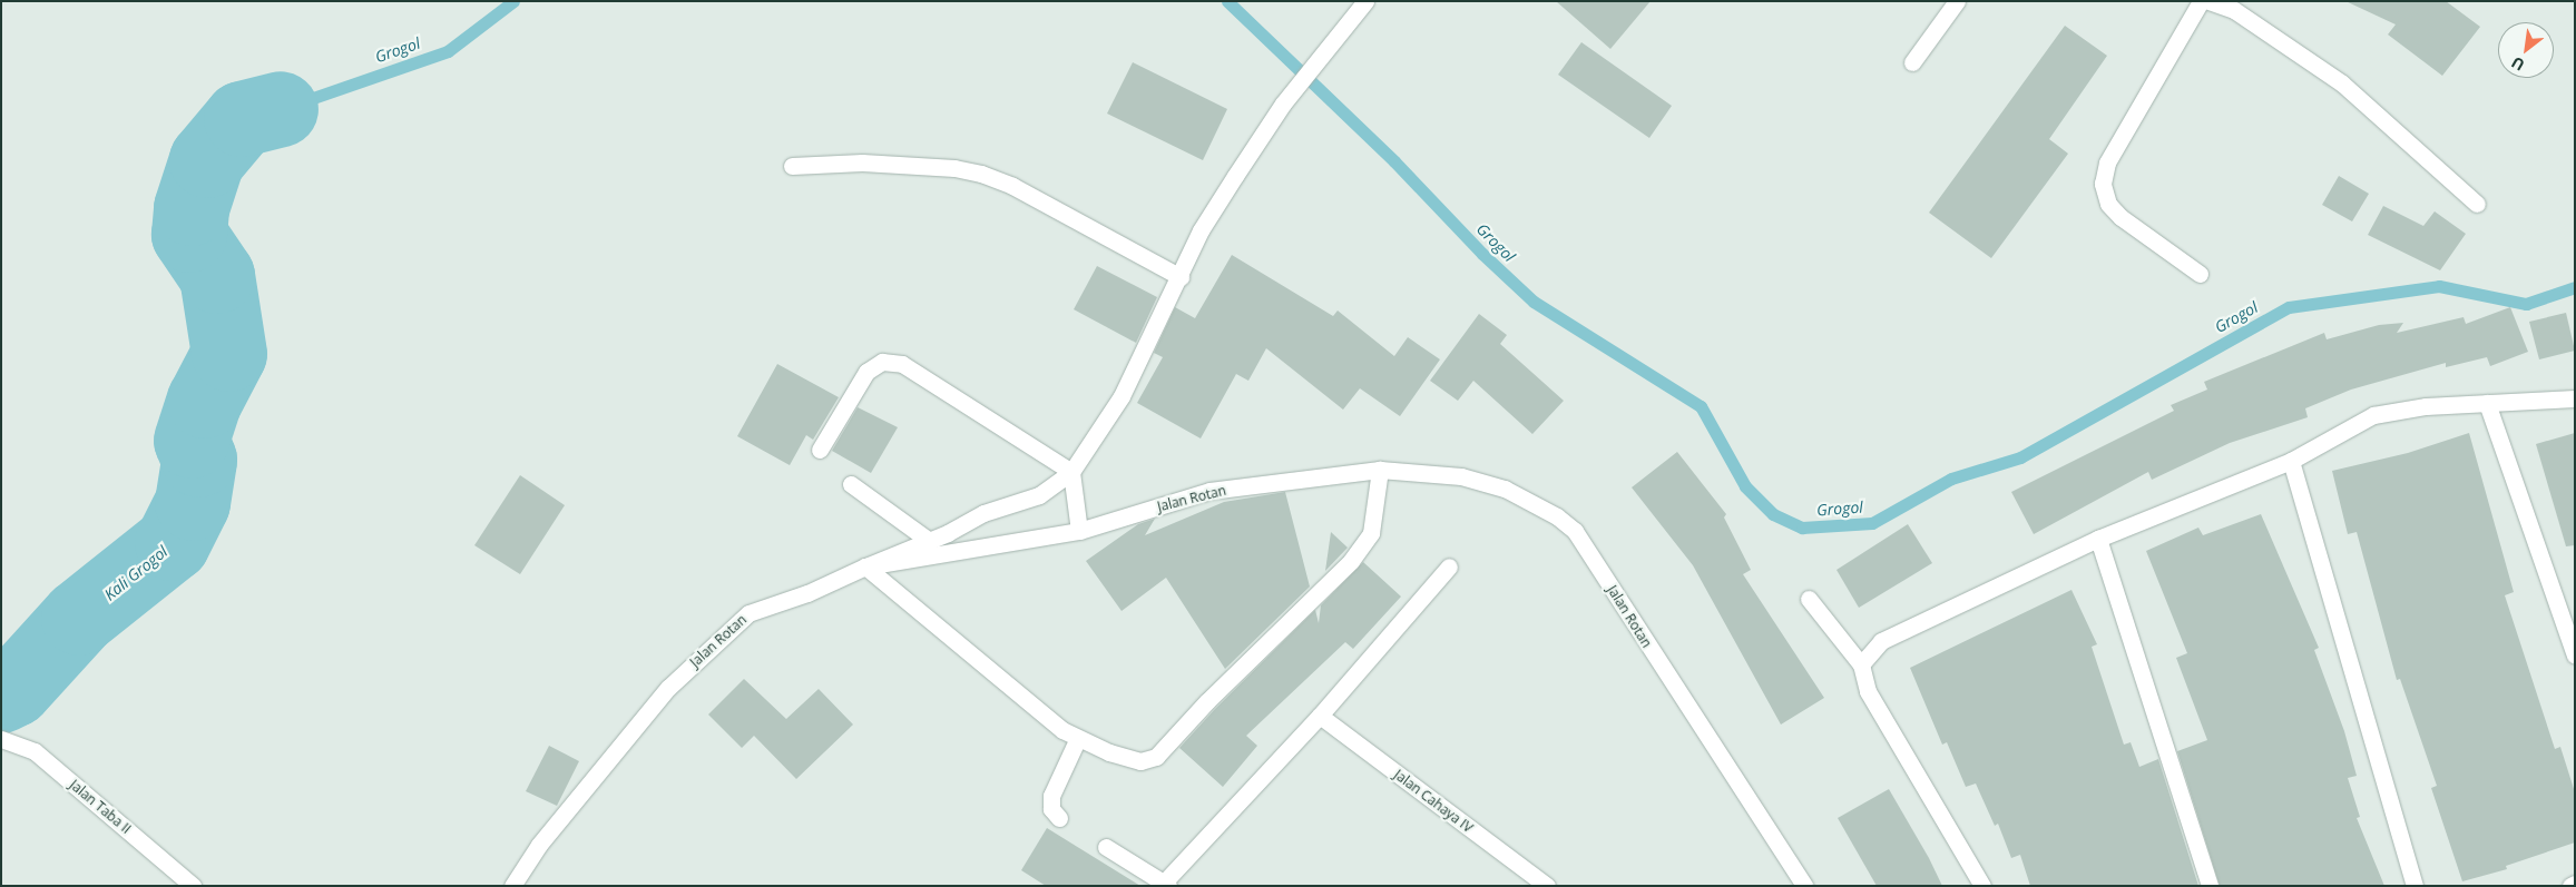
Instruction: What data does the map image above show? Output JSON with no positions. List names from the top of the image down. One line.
{"streets":{"street":["Jalan Rotan","Jalan Cahaya IV","Jalan Taba II"]},"water":["Grogol","Kali Grogol"],"north":"bottom left"}
